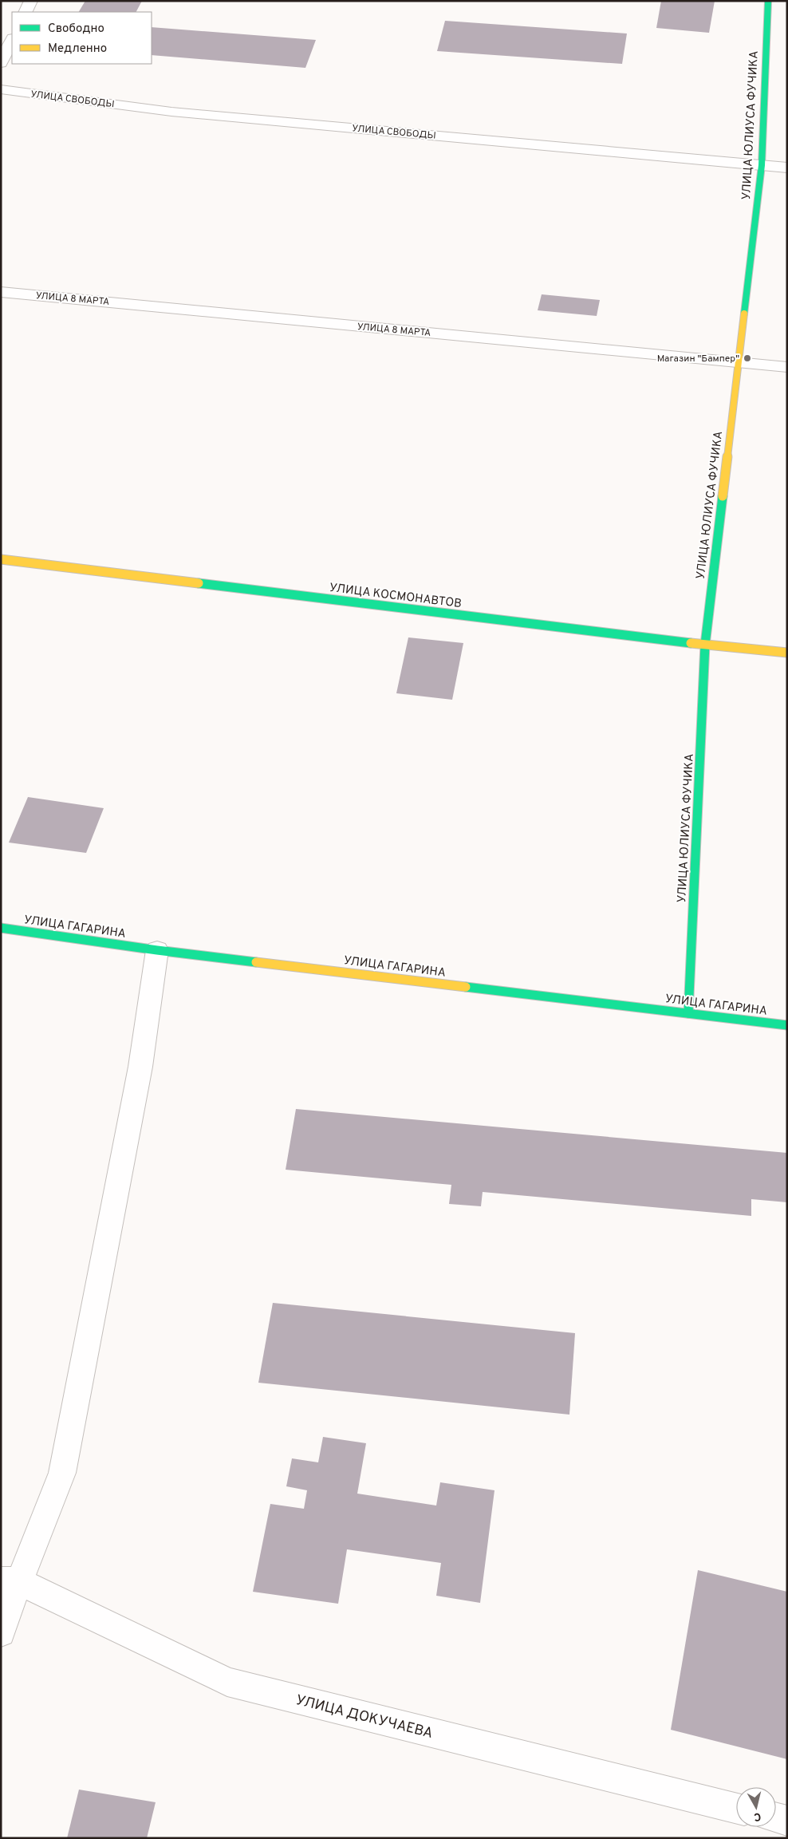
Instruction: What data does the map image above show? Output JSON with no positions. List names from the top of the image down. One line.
{"streets":{"street":["УЛИЦА СВОБОДЫ","УЛИЦА ЮЛИУСА ФУЧИКА","УЛИЦА 8 МАРТА","УЛИЦА КОСМОНАВТОВ","УЛИЦА ГАГАРИНА","УЛИЦА ДОКУЧАЕВА"]},"crossings":[["УЛИЦА СВОБОДЫ","УЛИЦА ЮЛИУСА ФУЧИКА"],["УЛИЦА ЮЛИУСА ФУЧИКА","УЛИЦА 8 МАРТА"],["УЛИЦА ЮЛИУСА ФУЧИКА","УЛИЦА КОСМОНАВТОВ"],["УЛИЦА ЮЛИУСА ФУЧИКА","УЛИЦА ГАГАРИНА"]],"places":["Магазин \"Бампер\""],"legend":["Свободно","Медленно"],"north":"bottom"}
